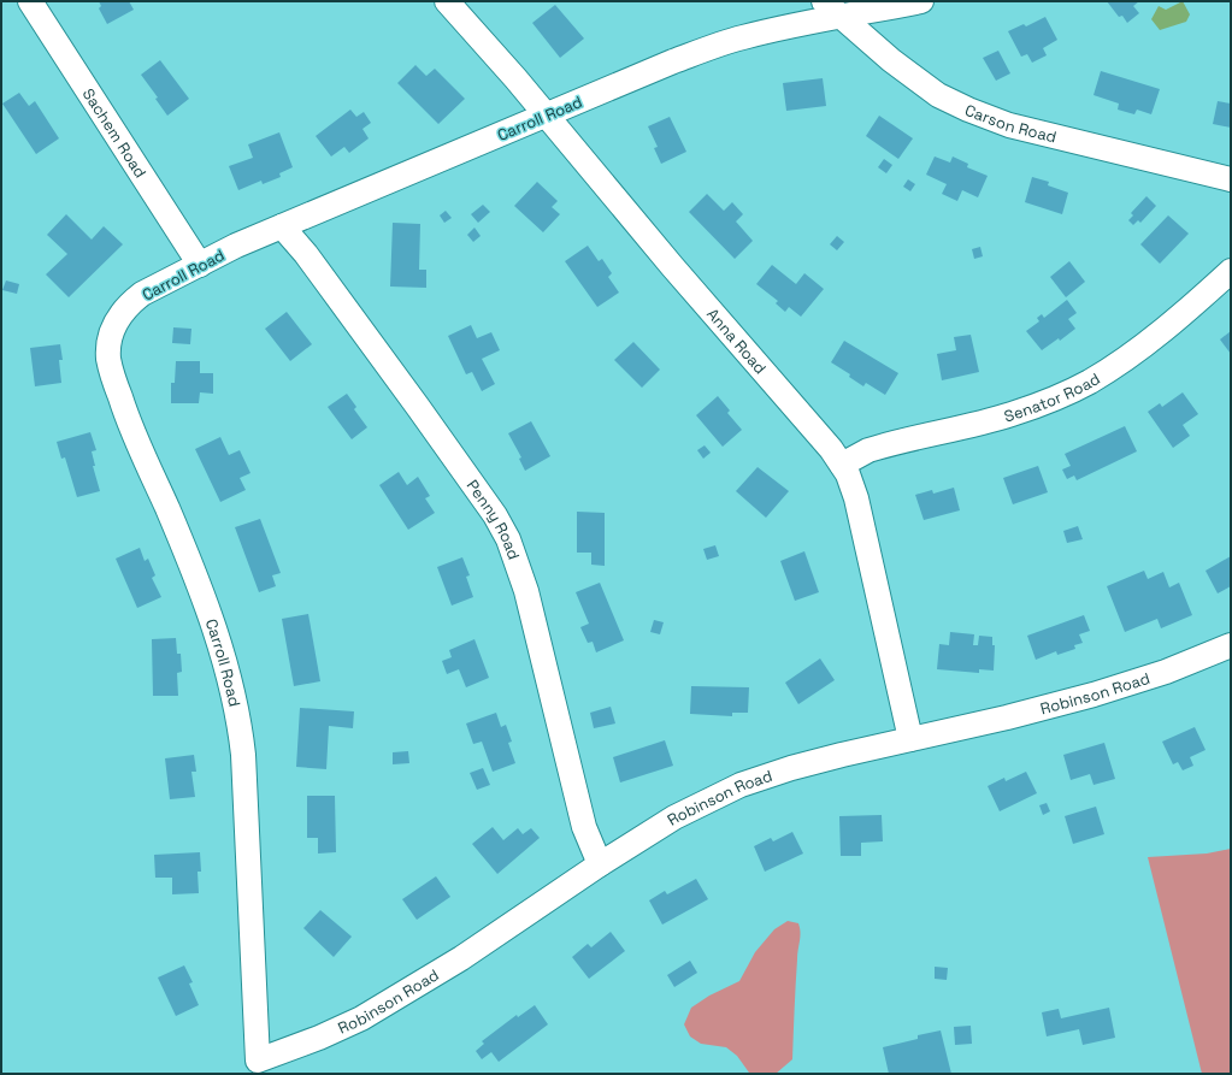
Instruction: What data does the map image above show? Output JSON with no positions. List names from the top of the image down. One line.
{"streets":{"street":["Carroll Road","Carson Road","Sachem Road","Anna Road","Senator Road","Penny Road","Robinson Road"]},"crossings":[["Carroll Road","Carson Road"],["Carroll Road","Sachem Road"],["Carroll Road","Anna Road"],["Carroll Road","Penny Road"],["Carroll Road","Robinson Road"],["Anna Road","Senator Road"],["Anna Road","Robinson Road"],["Penny Road","Robinson Road"]]}
